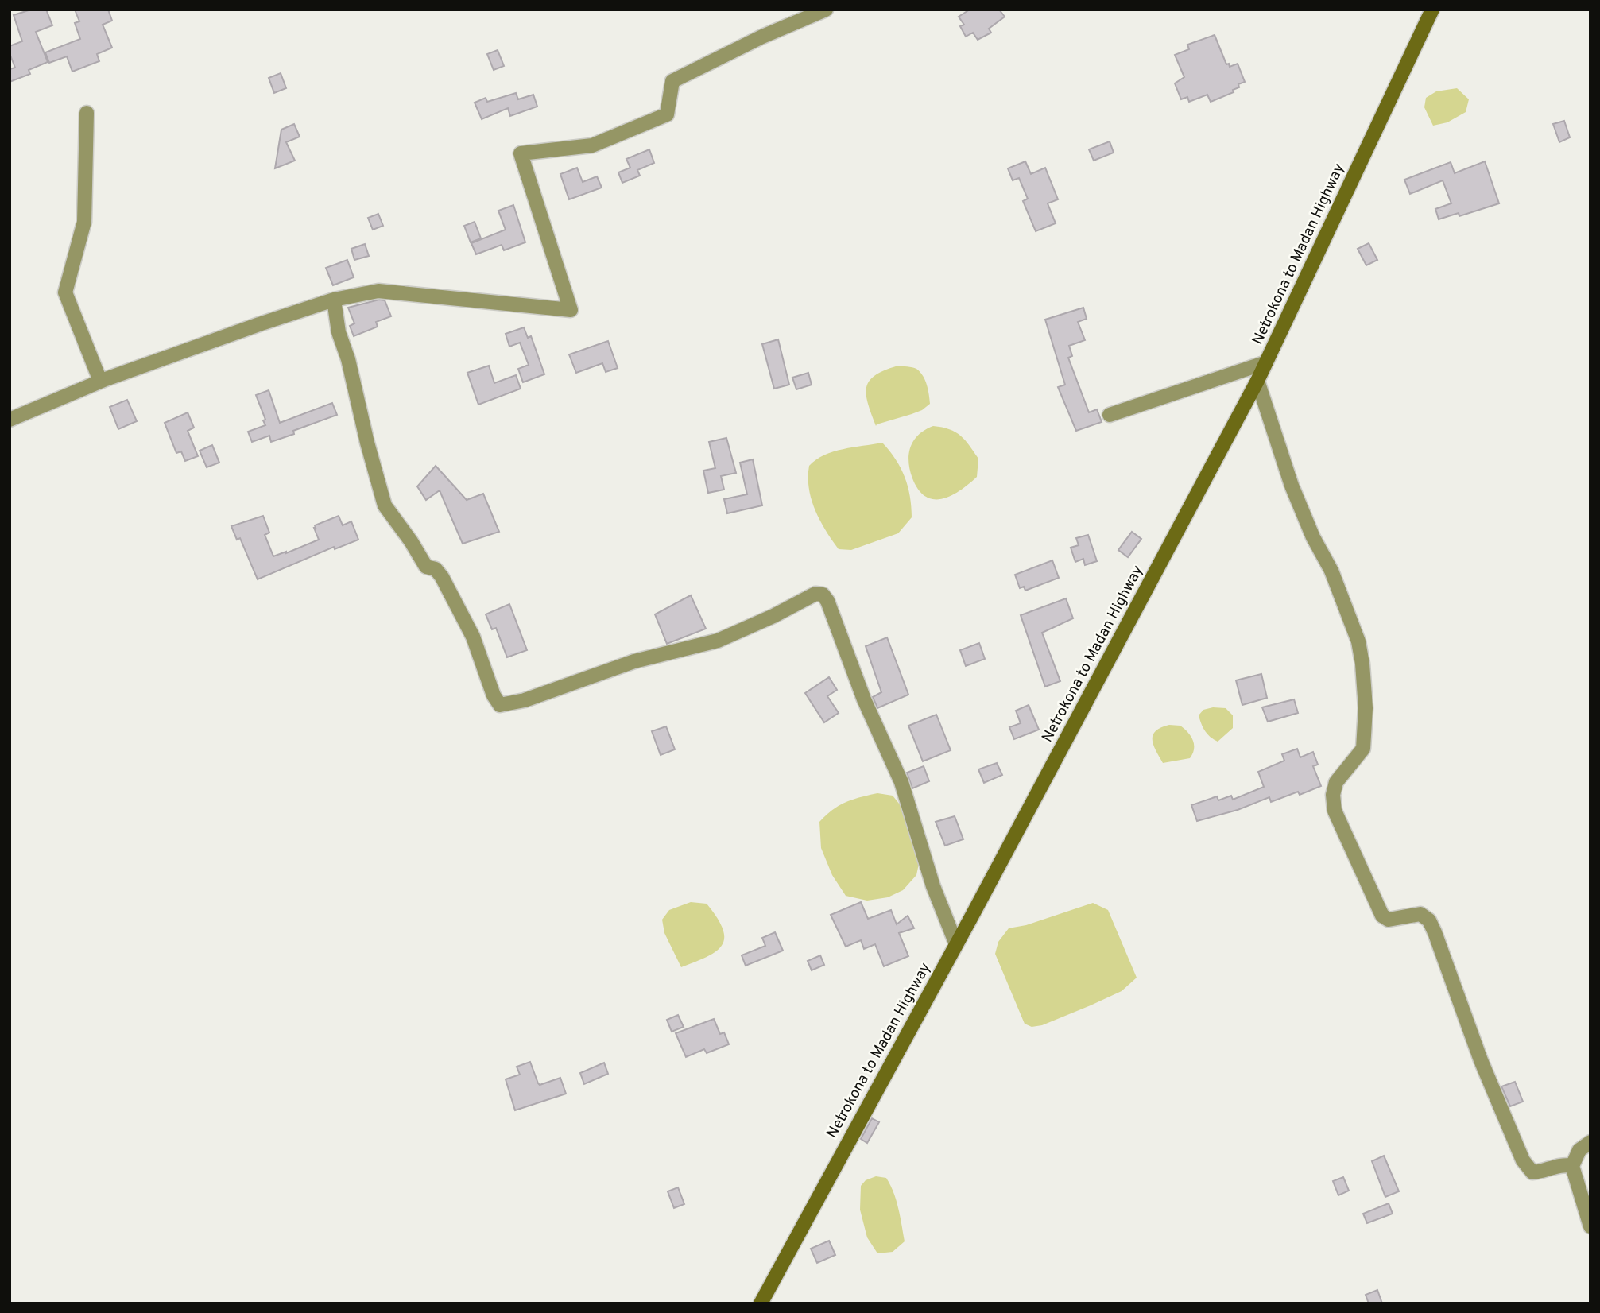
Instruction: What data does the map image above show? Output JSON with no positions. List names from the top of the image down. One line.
{"streets":{"main road":["Netrokona to Madan Highway"]}}
